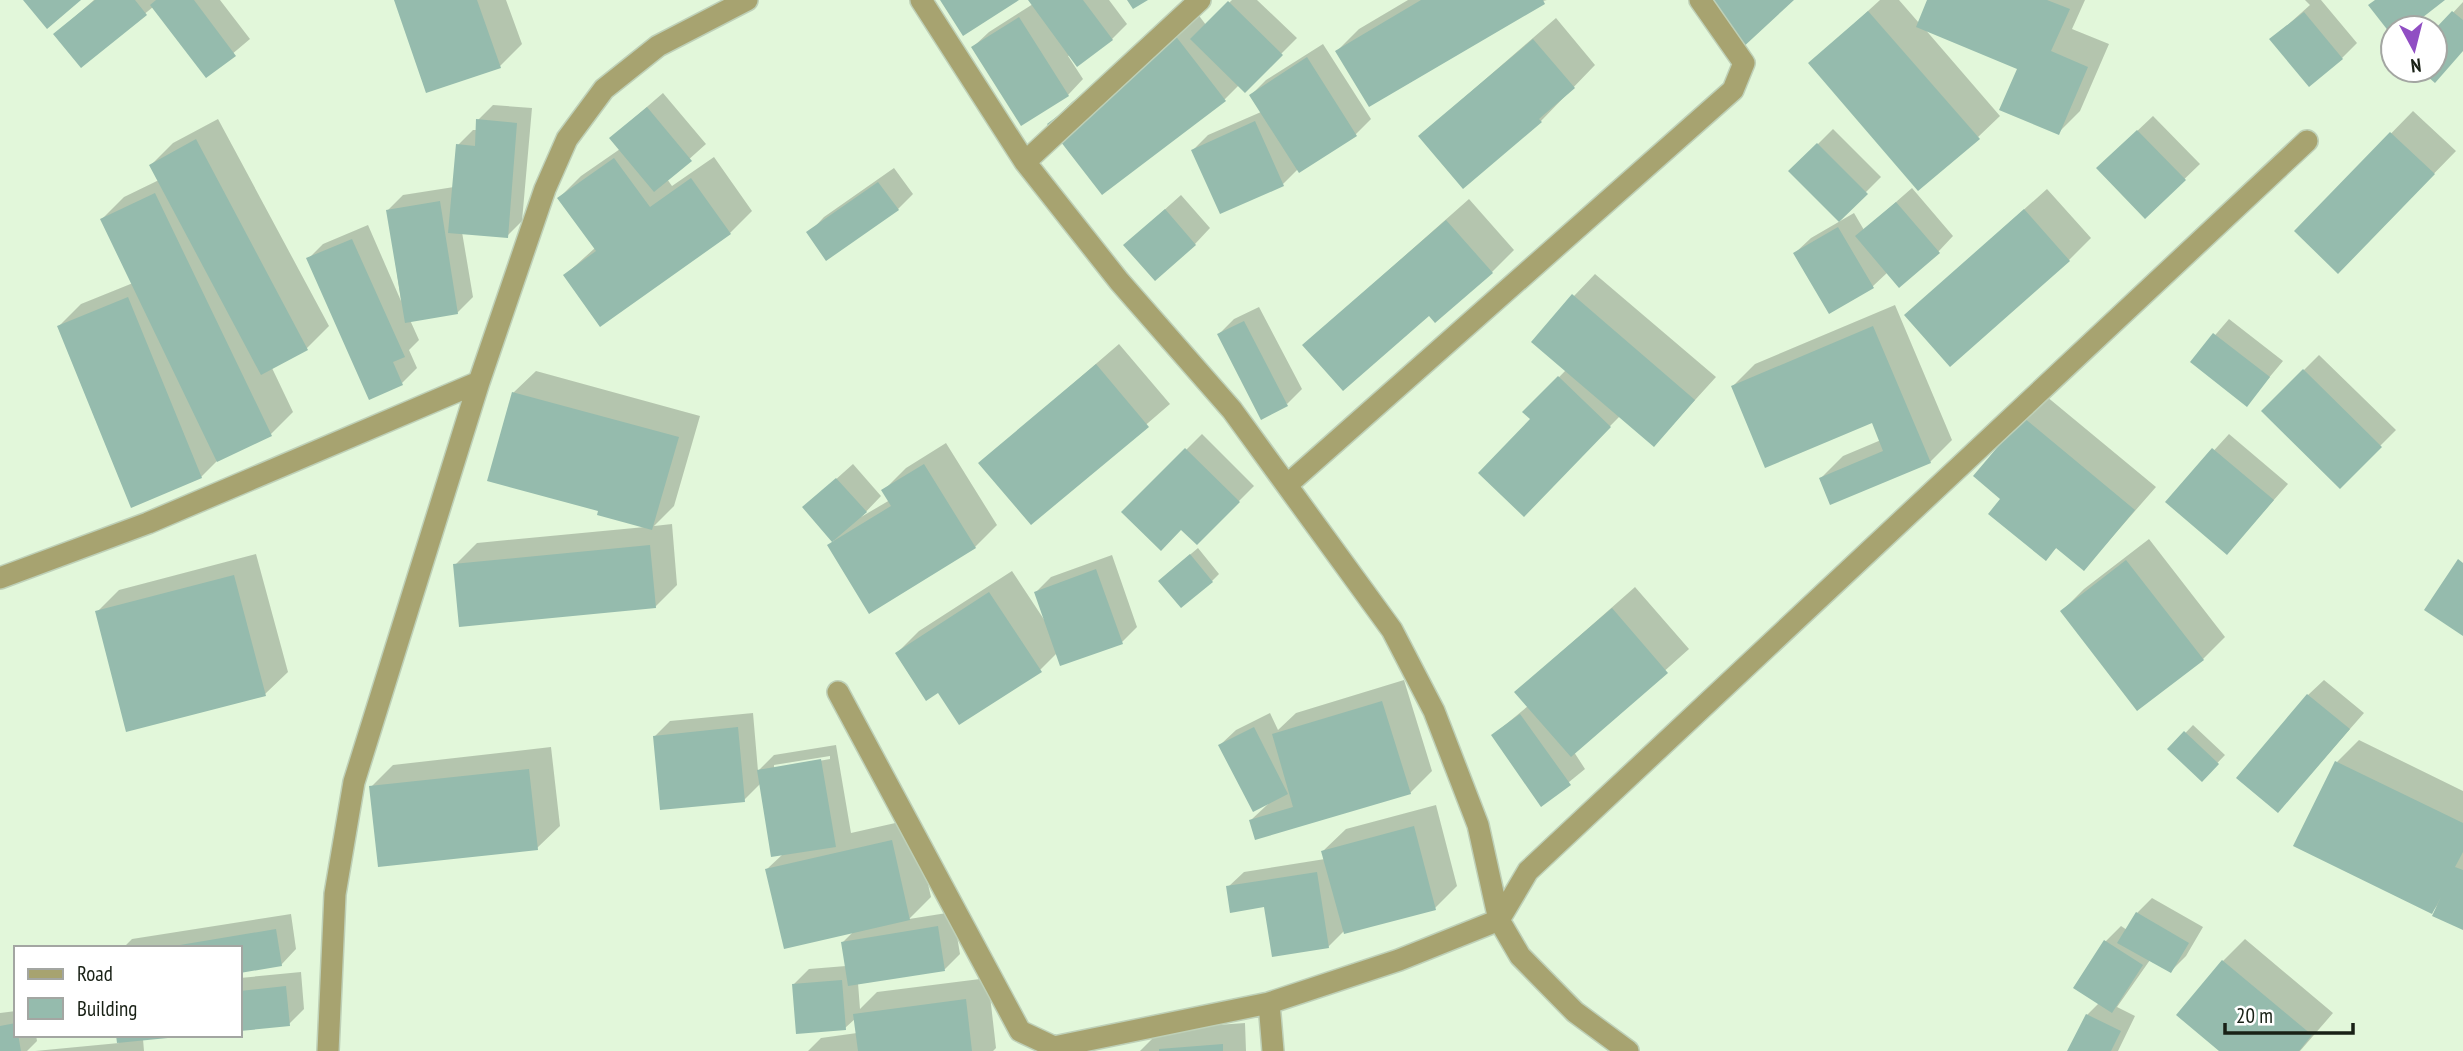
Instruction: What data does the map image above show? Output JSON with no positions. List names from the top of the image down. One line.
{"legend":["Road","Building"],"scale_bar":"20 m","north":"bottom"}
